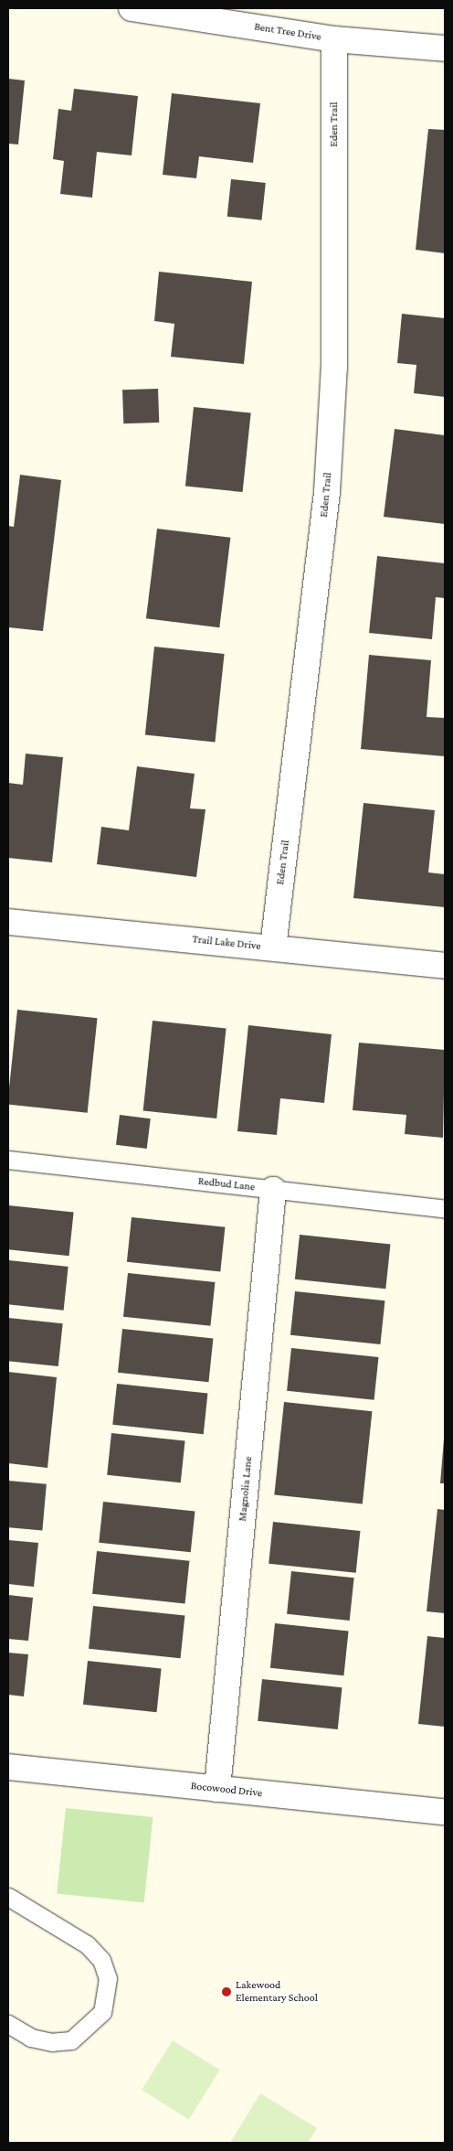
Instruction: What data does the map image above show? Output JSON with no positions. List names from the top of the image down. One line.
{"streets":{"street":["Bent Tree Drive","Eden Trail","Trail Lake Drive","Magnolia Lane","Bocowood Drive"],"lane":["Redbud Lane"]},"crossings":[["Bent Tree Drive","Eden Trail"],["Eden Trail","Trail Lake Drive"],["Redbud Lane","Magnolia Lane"],["Magnolia Lane","Bocowood Drive"]],"places":["Lakewood Elementary School"]}
